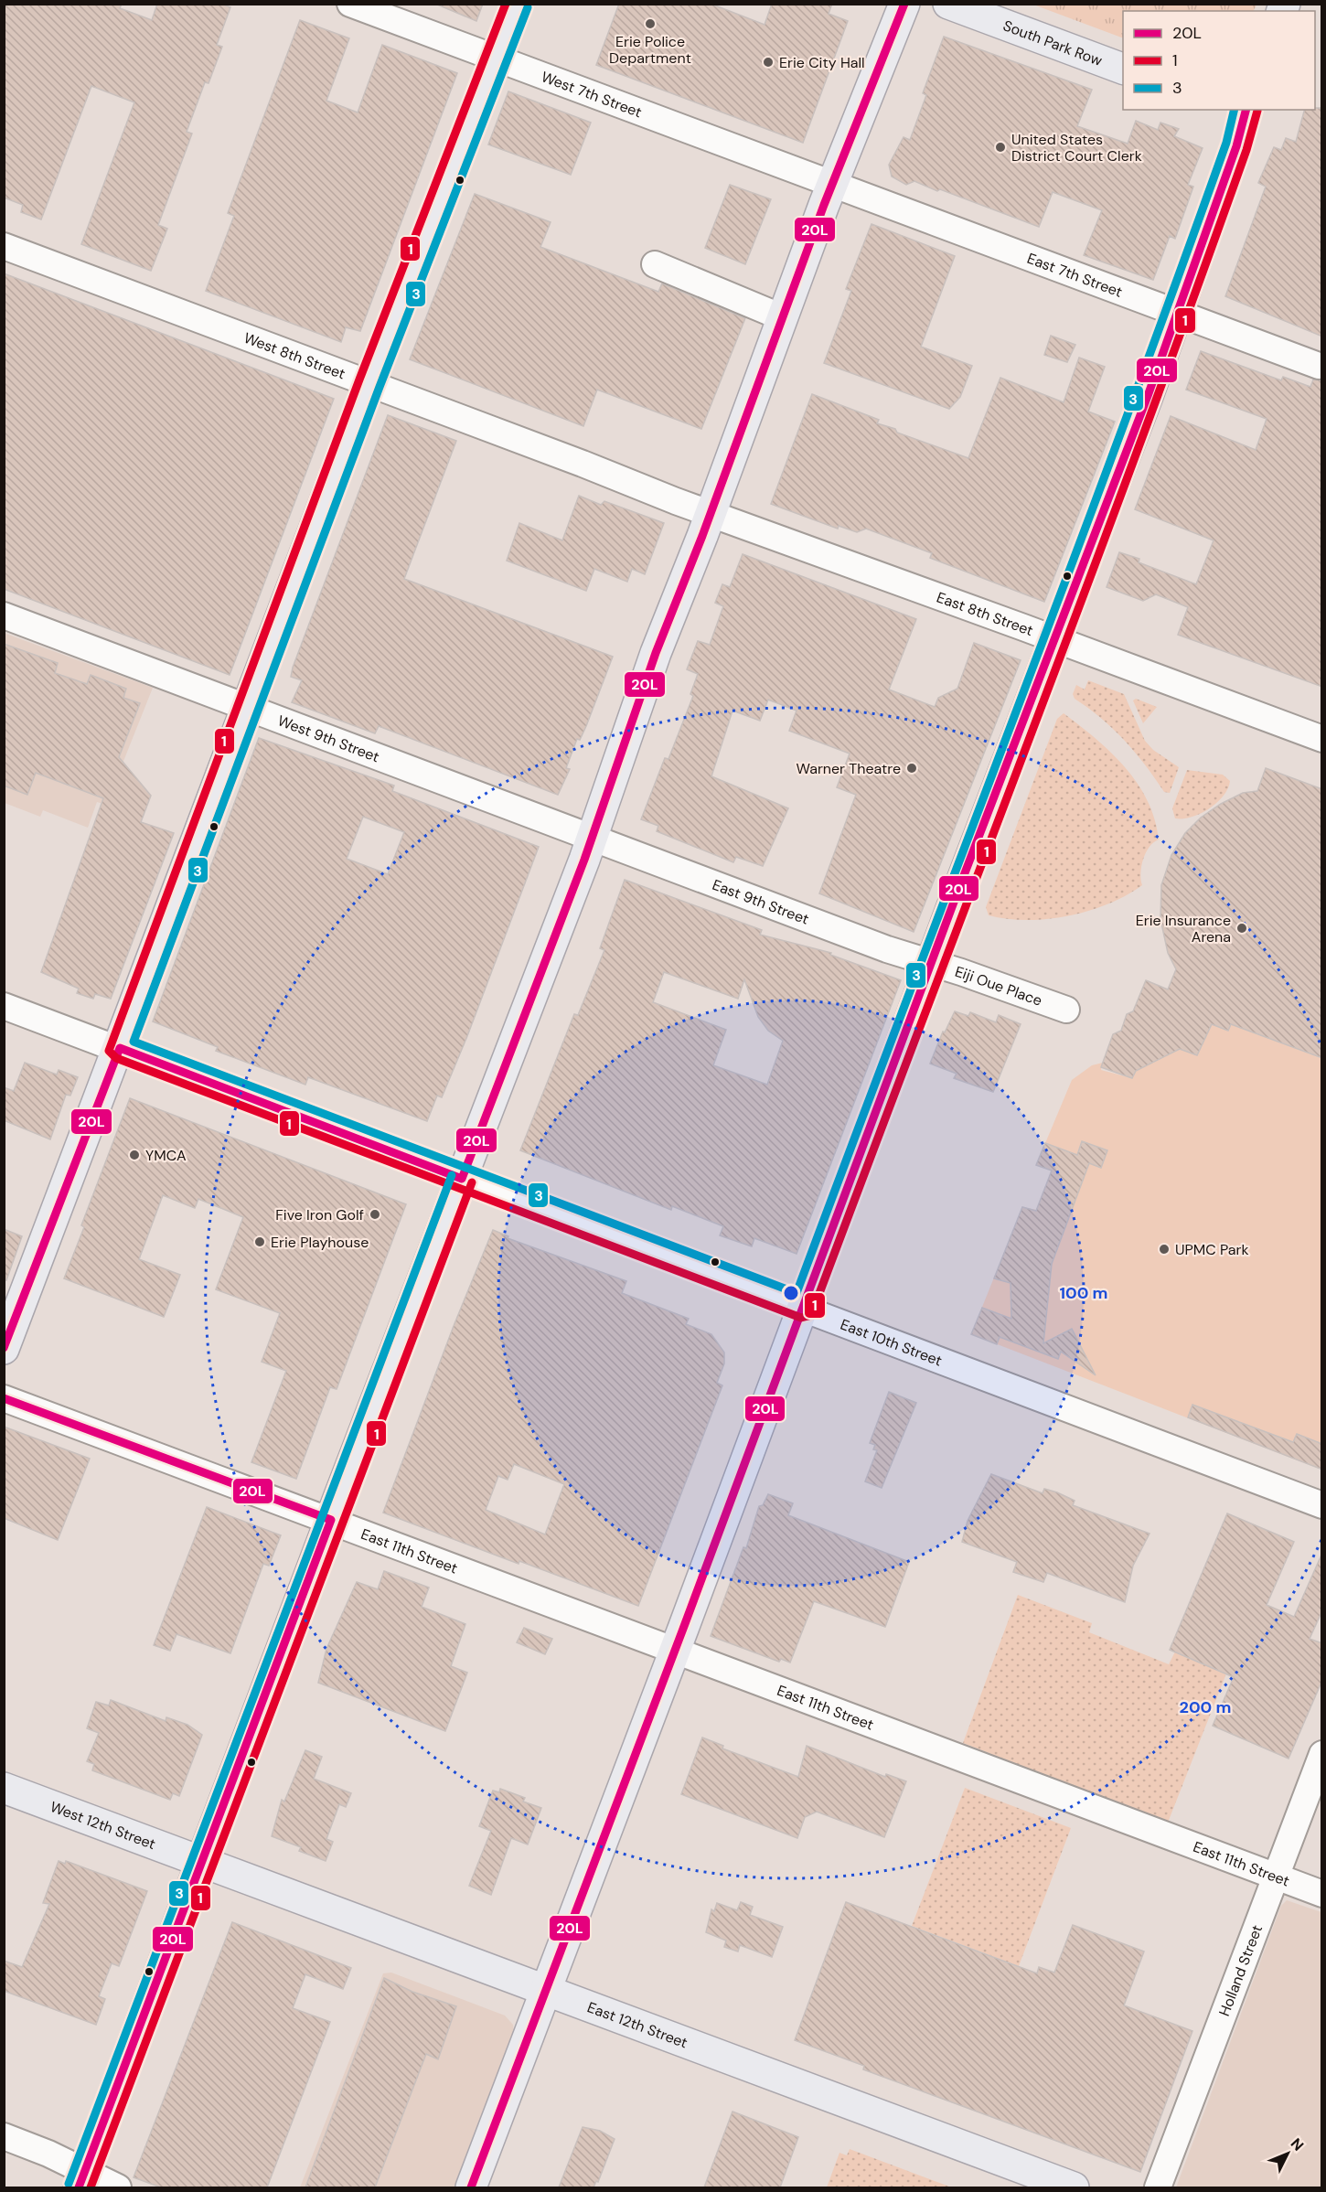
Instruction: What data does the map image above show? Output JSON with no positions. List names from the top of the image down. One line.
{"streets":{"main road":["South Park Row","West 12th Street","East 12th Street"],"street":["West 7th Street","East 7th Street","West 8th Street","East 8th Street","West 9th Street","East 9th Street","Eiji Oue Place","East 10th Street","East 11th Street","Holland Street"]},"crossings":[["West 7th Street","East 7th Street"],["West 8th Street","East 8th Street"],["West 9th Street","East 9th Street"],["East 9th Street","Eiji Oue Place"],["East 11th Street","Holland Street"],["West 12th Street","East 12th Street"]],"places":["Erie Police Department","Erie City Hall","United States District Court Clerk","Warner Theatre","Erie Insurance Arena","YMCA","Five Iron Golf","Erie Playhouse","UPMC Park"],"lines":["transit line 20L","transit line 1","transit line 3"],"legend":["20L","1","3"],"north":"top right","rings":["100 m","200 m"]}
